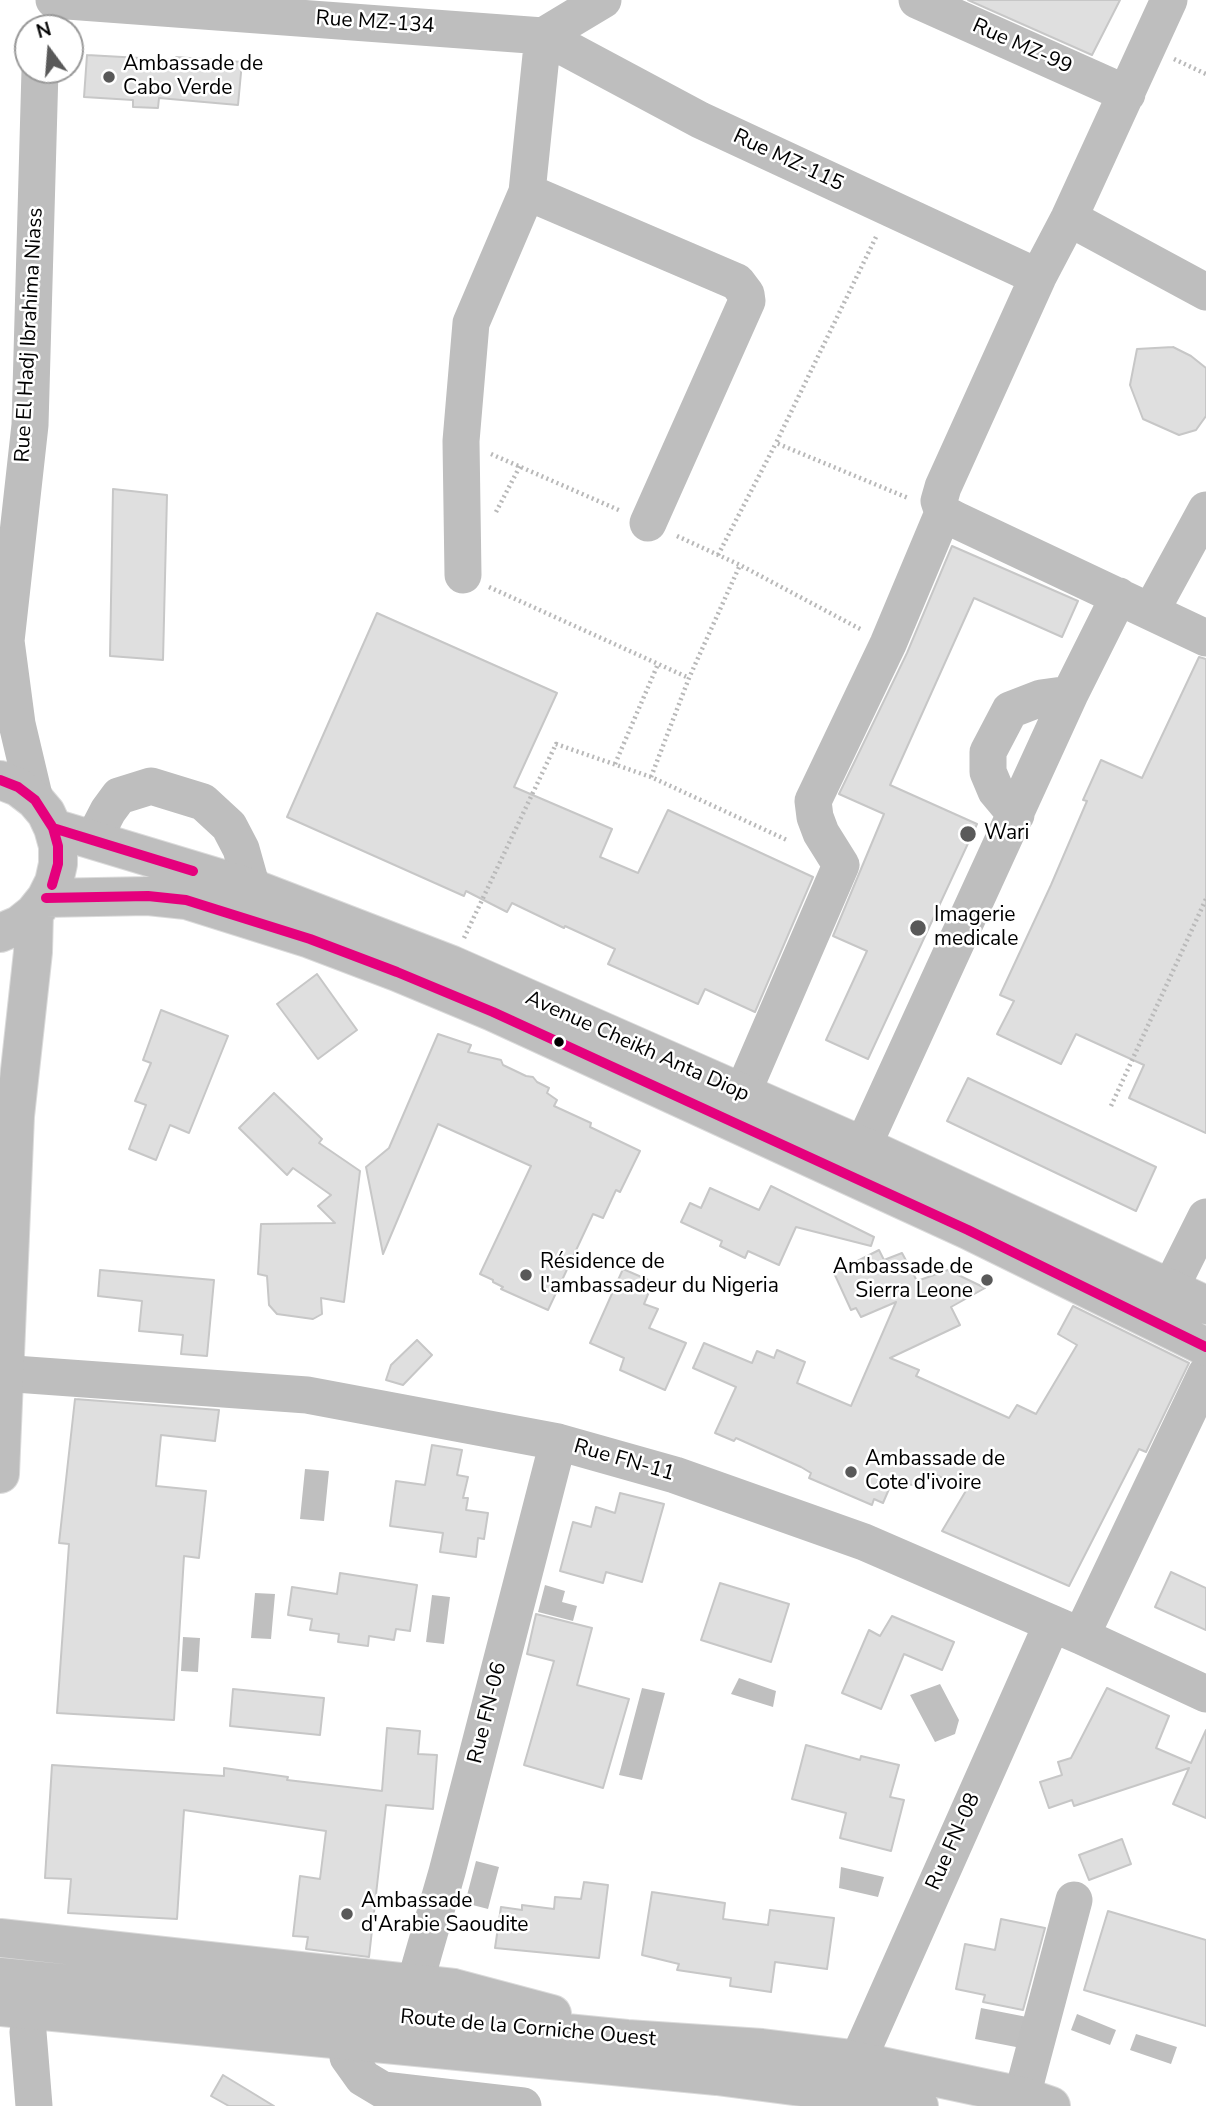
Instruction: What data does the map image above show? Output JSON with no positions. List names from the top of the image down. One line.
{"streets":{"main road":["Avenue Cheikh Anta Diop","Route de la Corniche Ouest"],"street":["Rue MZ-134","Rue MZ-99","Rue MZ-115","Rue El Hadj Ibrahima Niass","Rue FN-11","Rue FN-06","Rue FN-08"]},"crossings":[["Rue MZ-134","Rue MZ-115"],["Rue El Hadj Ibrahima Niass","Avenue Cheikh Anta Diop"],["Rue FN-11","Rue FN-06"],["Rue FN-11","Rue FN-08"],["Rue FN-08","Route de la Corniche Ouest"]],"places":["Ambassade de Cabo Verde","Wari","Imagerie medicale","Résidence de l'ambassadeur du Nigeria","Ambassade de Sierra Leone","Ambassade de Cote d'ivoire","Ambassade d'Arabie Saoudite"],"north":"top"}
